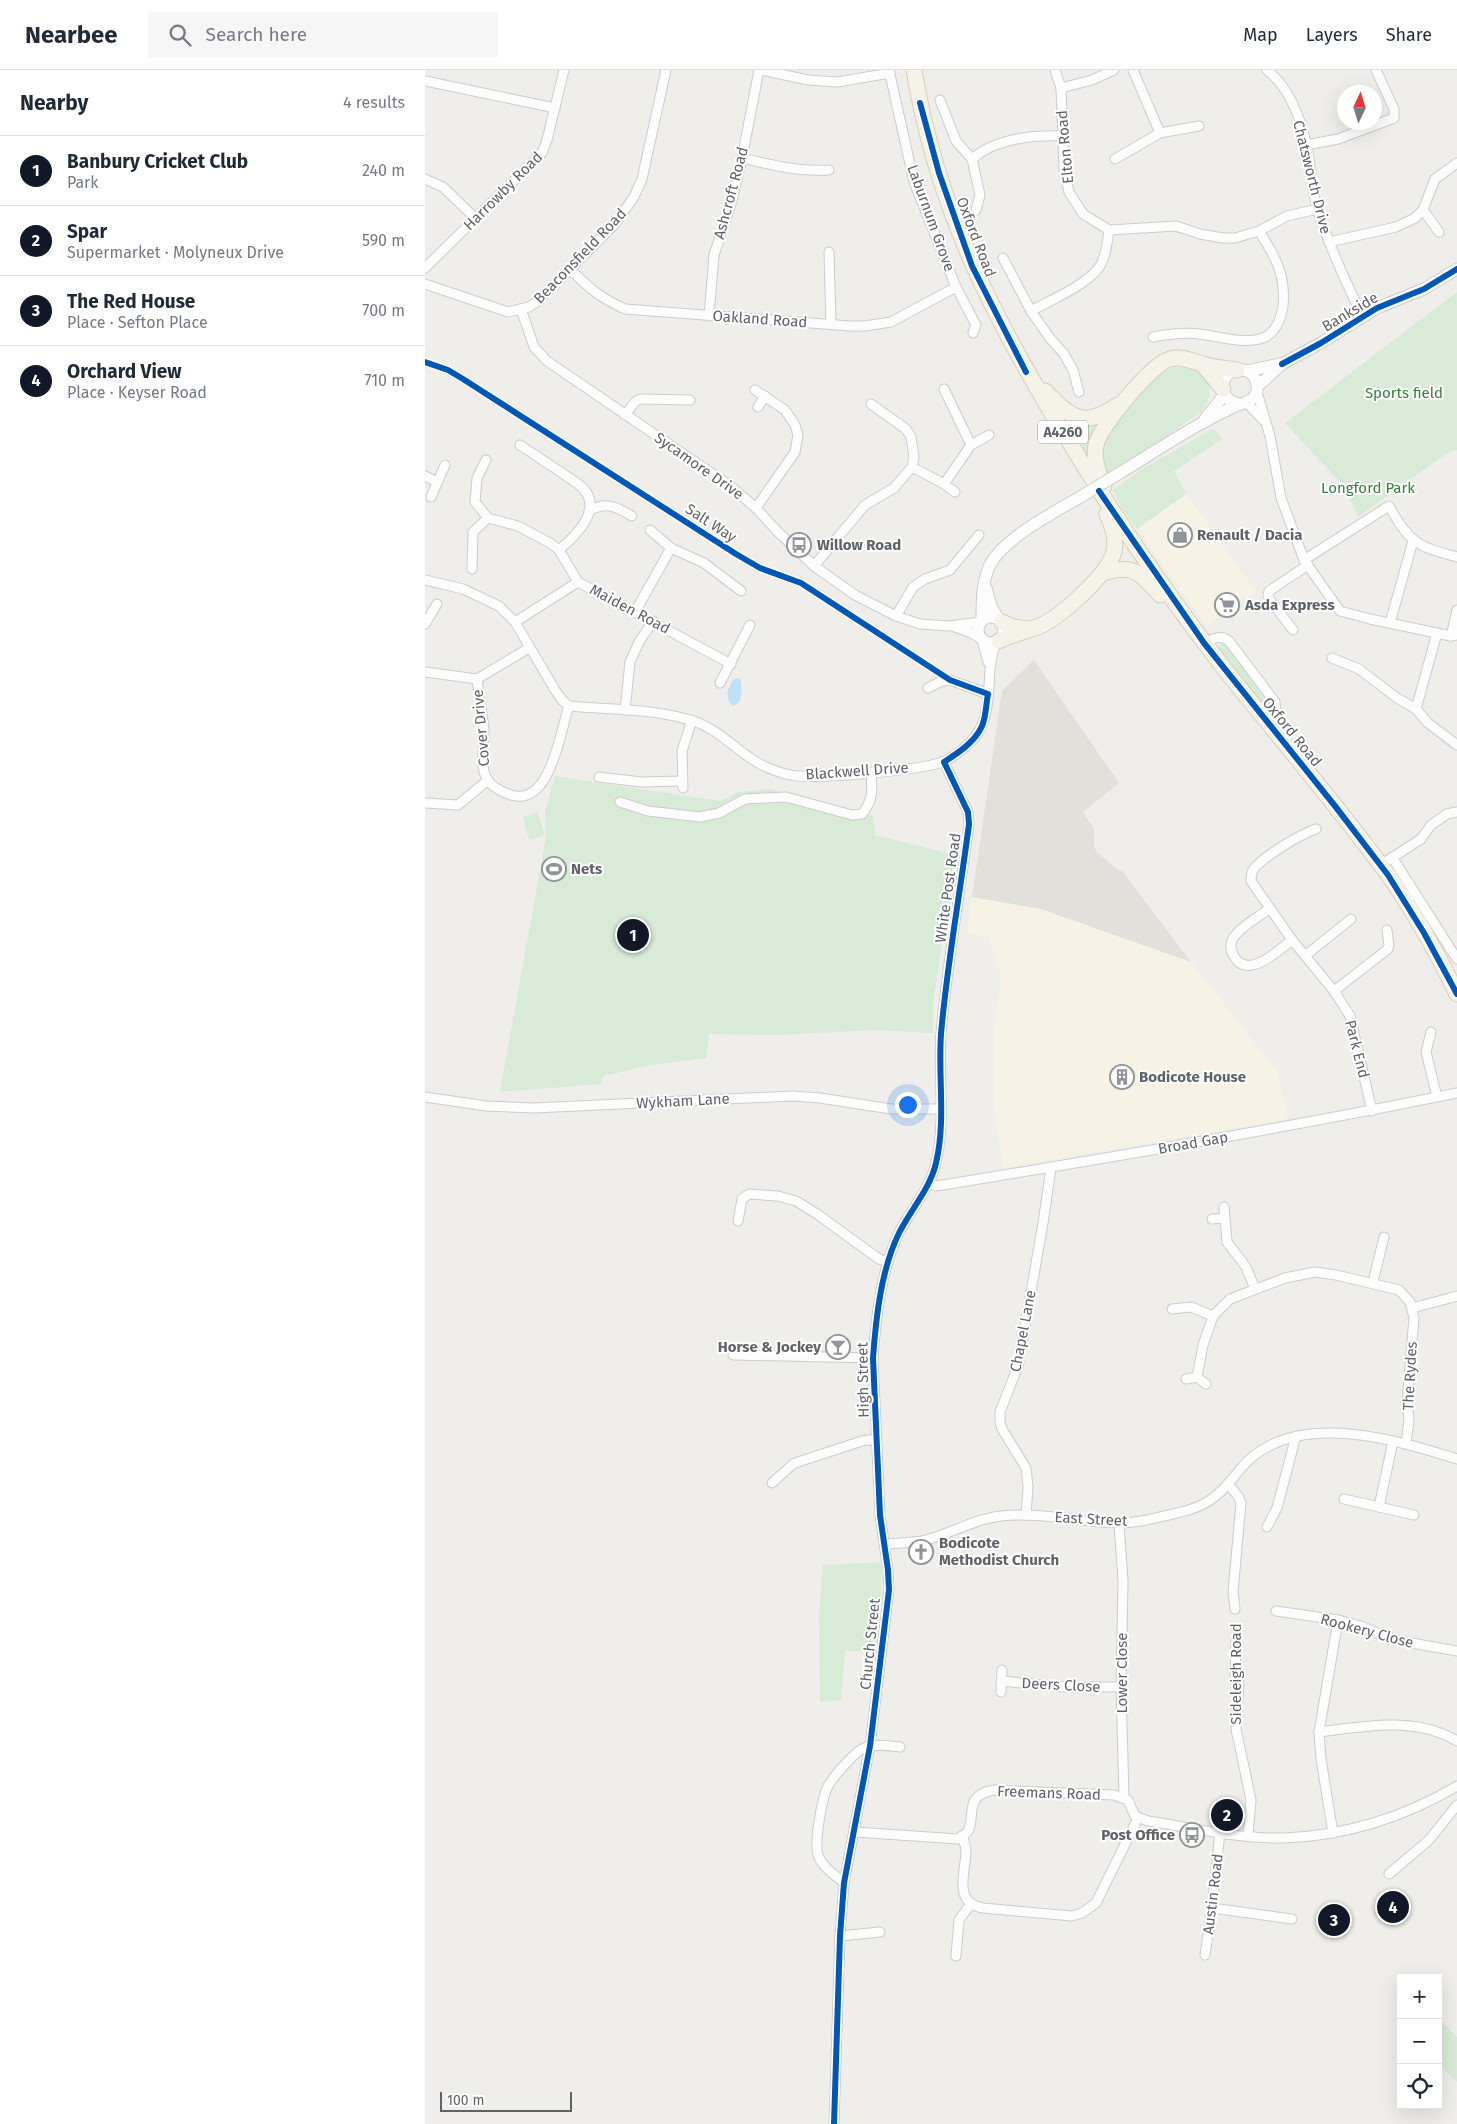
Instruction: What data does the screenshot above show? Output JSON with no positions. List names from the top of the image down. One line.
{"streets":{"main road":["Oxford Road","A4260"],"street":["Elton Road","Chatsworth Drive","Harrowby Road","Ashcroft Road","Laburnum Grove","Beaconsfield Road","Bankside","Oakland Road","Sycamore Drive","Maiden Road","Cover Drive","Blackwell Drive","White Post Road","Park End","Wykham Lane","Broad Gap","Chapel Lane","The Rydes","High Street","East Street","Rookery Close","Church Street","Lower Close","Sideleigh Road","Deers Close","Freemans Road","Austin Road"],"cycle path":["Salt Way"]},"crossings":[["Chatsworth Drive","Bankside"],["Ashcroft Road","Oakland Road"],["Laburnum Grove","Oakland Road"],["Beaconsfield Road","Oakland Road"],["Beaconsfield Road","Sycamore Drive"],["Cover Drive","Blackwell Drive"],["Blackwell Drive","White Post Road"],["White Post Road","Wykham Lane"],["White Post Road","High Street"],["Park End","Broad Gap"],["Wykham Lane","High Street"],["Broad Gap","Chapel Lane"],["Broad Gap","High Street"],["Chapel Lane","East Street"],["The Rydes","East Street"],["High Street","East Street"],["High Street","Church Street"],["East Street","Church Street"],["East Street","Lower Close"],["East Street","Sideleigh Road"],["Lower Close","Deers Close"],["Lower Close","Freemans Road"]],"parks":["Sports field","Longford Park"],"places":{"shop":["Renault / Dacia"],"bus stop":["Willow Road","Post Office"],"supermarket":["Asda Express"],"sports":["Nets"],"building":["Bodicote House"],"bar":["Horse & Jockey"],"church":["Bodicote Methodist Church"]},"scale_bar":"100 m","north":"top","page":{"header":"Nearbee","search":"Search here","nav":["Map","Layers","Share"],"heading":["Nearby","4 results"],"list":[{"mark":"1","name":"Banbury Cricket Club","note":"Park","value":"240 m"},{"mark":"2","name":"Spar","note":"Supermarket · Molyneux Drive","value":"590 m"},{"mark":"3","name":"The Red House","note":"Place · Sefton Place","value":"700 m"},{"mark":"4","name":"Orchard View","note":"Place · Keyser Road","value":"710 m"}],"pins":["1","2","4","3"],"map_buttons":["+","−"],"scale":"100 m"}}
